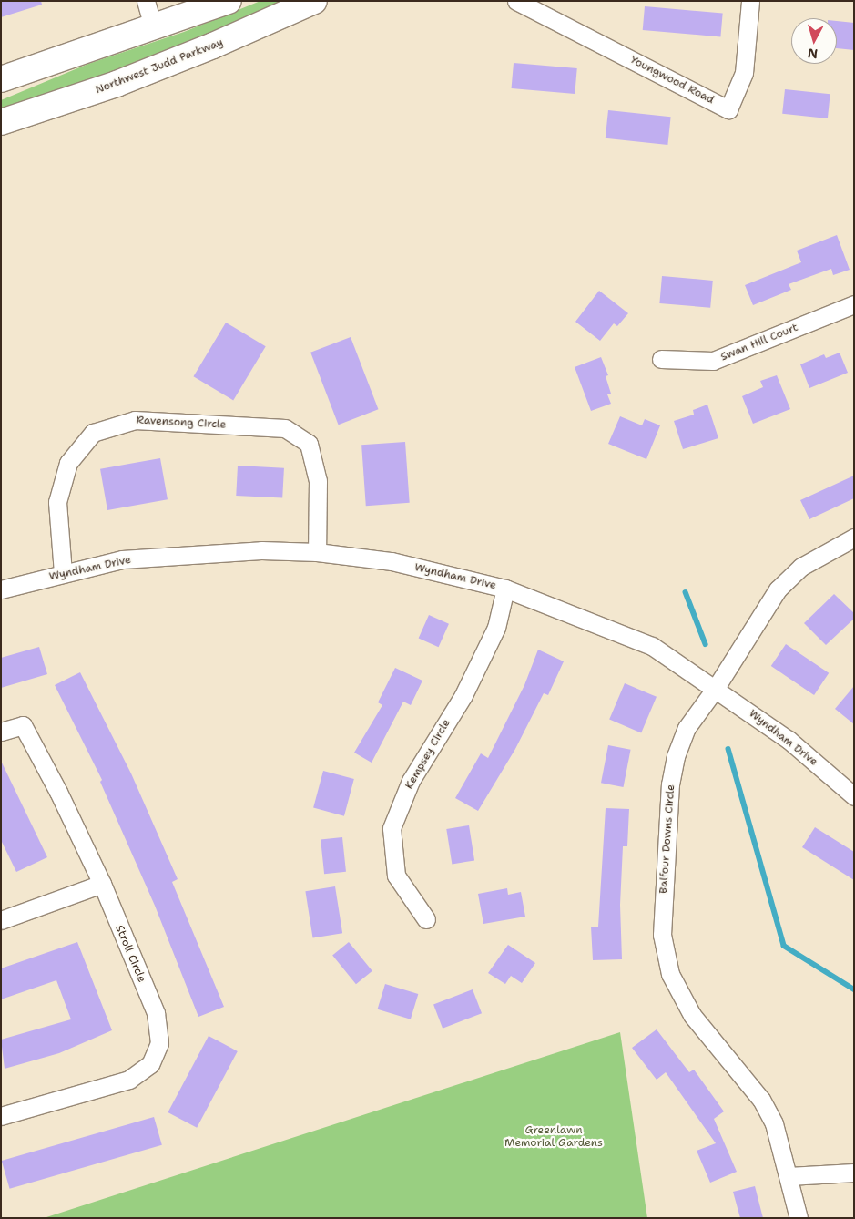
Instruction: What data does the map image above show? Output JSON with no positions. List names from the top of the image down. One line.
{"streets":{"highway":["Northwest Judd Parkway"],"street":["Youngwood Road","Swan Hill Court","Ravensong Circle","Wyndham Drive","Kempsey Circle","Balfour Downs Circle","Stroll Circle"]},"crossings":[["Ravensong Circle","Wyndham Drive"],["Wyndham Drive","Kempsey Circle"],["Wyndham Drive","Balfour Downs Circle"]],"parks":["Greenlawn Memorial Gardens"],"north":"bottom"}
